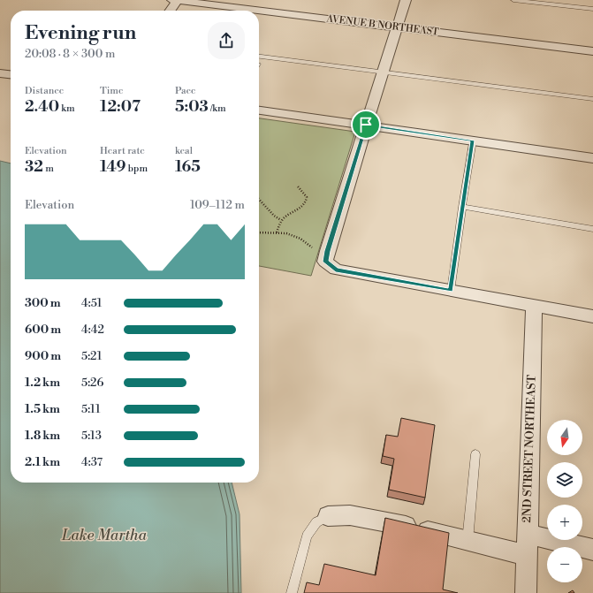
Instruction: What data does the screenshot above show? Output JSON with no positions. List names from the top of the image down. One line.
{"streets":{"street":["AVENUE B NORTHEAST","2ND STREET NORTHEAST"]},"water":["Lake Martha"],"north":"bottom","page":{"heading":["Evening run","20:08 · 8 × 300 m"],"stats":[["Distance","2.40 km"],["Time","12:07"],["Pace","5:03 /km"],["Elevation","32 m"],["Heart rate","149 bpm"],["kcal","165"]],"chart":["Elevation","109–112 m"],"list":[{"name":"300 m","note":"4:51"},{"name":"600 m","note":"4:42"},{"name":"900 m","note":"5:21"},{"name":"1.2 km","note":"5:26"},{"name":"1.5 km","note":"5:11"},{"name":"1.8 km","note":"5:13"},{"name":"2.1 km","note":"4:37"}],"map_buttons":["+","−"]}}
